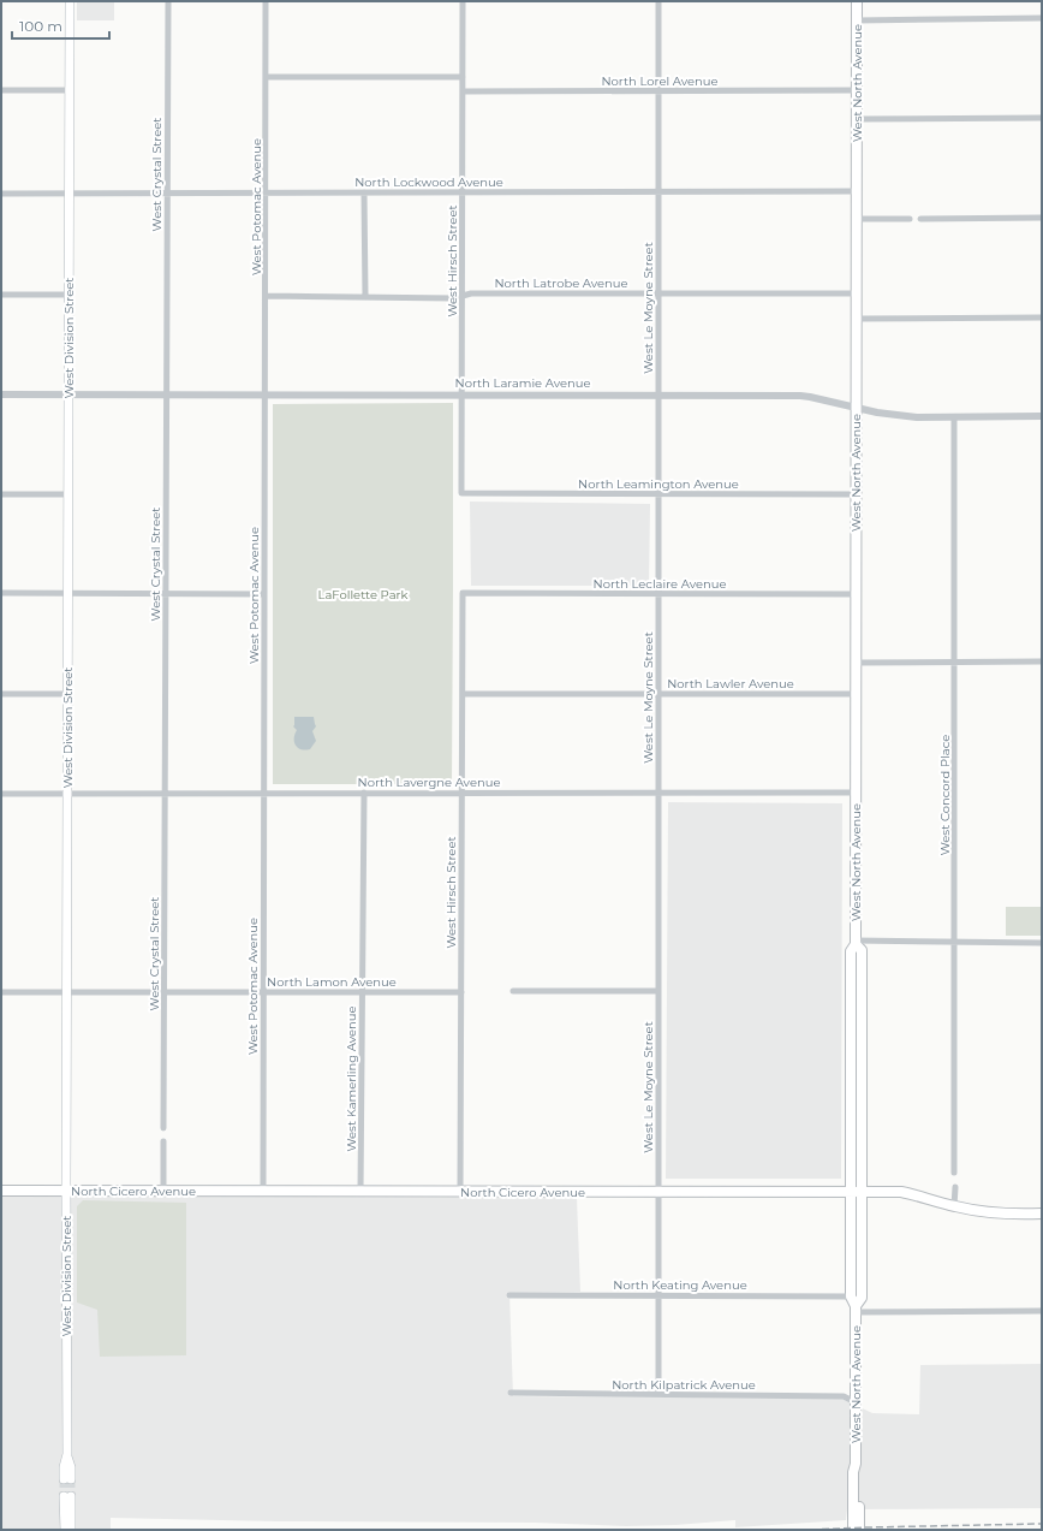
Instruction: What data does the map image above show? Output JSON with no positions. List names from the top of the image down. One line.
{"streets":{"main road":["West North Avenue","West Division Street","North Cicero Avenue"],"street":["North Lorel Avenue","West Crystal Street","North Lockwood Avenue","West Potomac Avenue","West Hirsch Street","North Latrobe Avenue","West Le Moyne Street","North Laramie Avenue","North Leamington Avenue","North Leclaire Avenue","North Lawler Avenue","North Lavergne Avenue","West Concord Place","North Lamon Avenue","West Kamerling Avenue","North Keating Avenue","North Kilpatrick Avenue"]},"crossings":[["North Lorel Avenue","West North Avenue"],["North Lorel Avenue","West Hirsch Street"],["North Lorel Avenue","West Le Moyne Street"],["West North Avenue","North Lockwood Avenue"],["West North Avenue","North Latrobe Avenue"],["West North Avenue","North Laramie Avenue"],["West North Avenue","North Leamington Avenue"],["West North Avenue","North Leclaire Avenue"],["West North Avenue","North Lawler Avenue"],["West North Avenue","North Lavergne Avenue"],["West North Avenue","North Cicero Avenue"],["West North Avenue","North Keating Avenue"],["West North Avenue","North Kilpatrick Avenue"],["West Crystal Street","North Lockwood Avenue"],["West Crystal Street","North Laramie Avenue"],["West Crystal Street","North Lavergne Avenue"],["West Crystal Street","North Lamon Avenue"],["North Lockwood Avenue","West Potomac Avenue"],["North Lockwood Avenue","West Hirsch Street"],["North Lockwood Avenue","West Le Moyne Street"],["North Lockwood Avenue","West Division Street"],["West Potomac Avenue","North Latrobe Avenue"],["West Potomac Avenue","North Laramie Avenue"],["West Potomac Avenue","North Lavergne Avenue"],["West Potomac Avenue","North Lamon Avenue"],["West Potomac Avenue","North Cicero Avenue"],["West Hirsch Street","North Latrobe Avenue"],["West Hirsch Street","North Laramie Avenue"],["West Hirsch Street","North Leamington Avenue"],["West Hirsch Street","North Leclaire Avenue"],["West Hirsch Street","North Lawler Avenue"],["West Hirsch Street","North Lavergne Avenue"],["West Hirsch Street","North Lamon Avenue"],["West Hirsch Street","North Cicero Avenue"],["North Latrobe Avenue","West Le Moyne Street"],["West Le Moyne Street","North Laramie Avenue"],["West Le Moyne Street","North Leamington Avenue"],["West Le Moyne Street","North Leclaire Avenue"],["West Le Moyne Street","North Lawler Avenue"],["West Le Moyne Street","North Lavergne Avenue"],["West Le Moyne Street","North Cicero Avenue"],["West Le Moyne Street","North Keating Avenue"],["West Le Moyne Street","North Kilpatrick Avenue"],["West Division Street","North Laramie Avenue"],["West Division Street","North Lavergne Avenue"],["West Division Street","North Lamon Avenue"],["West Division Street","North Cicero Avenue"],["North Laramie Avenue","West Concord Place"],["North Lavergne Avenue","West Kamerling Avenue"],["North Lamon Avenue","West Kamerling Avenue"],["West Kamerling Avenue","North Cicero Avenue"]],"parks":["LaFollette Park"],"scale_bar":"100 m"}
